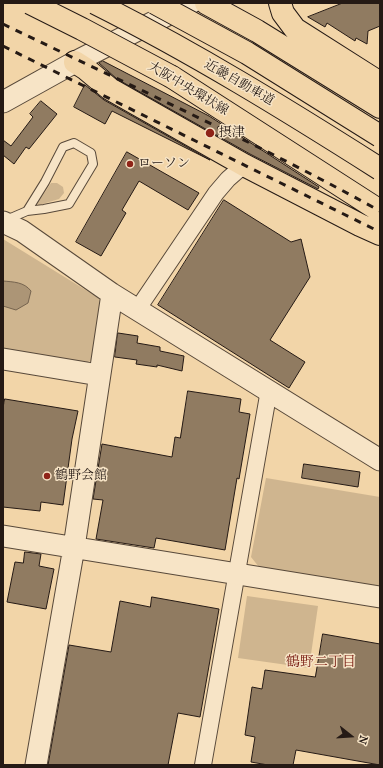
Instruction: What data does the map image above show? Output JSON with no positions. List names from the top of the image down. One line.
{"streets":{"main road":["近畿自動車道","大阪中央環状線"]},"districts":["鶴野二丁目"],"places":["摂津","ローソン","鶴野会館"],"north":"right"}
